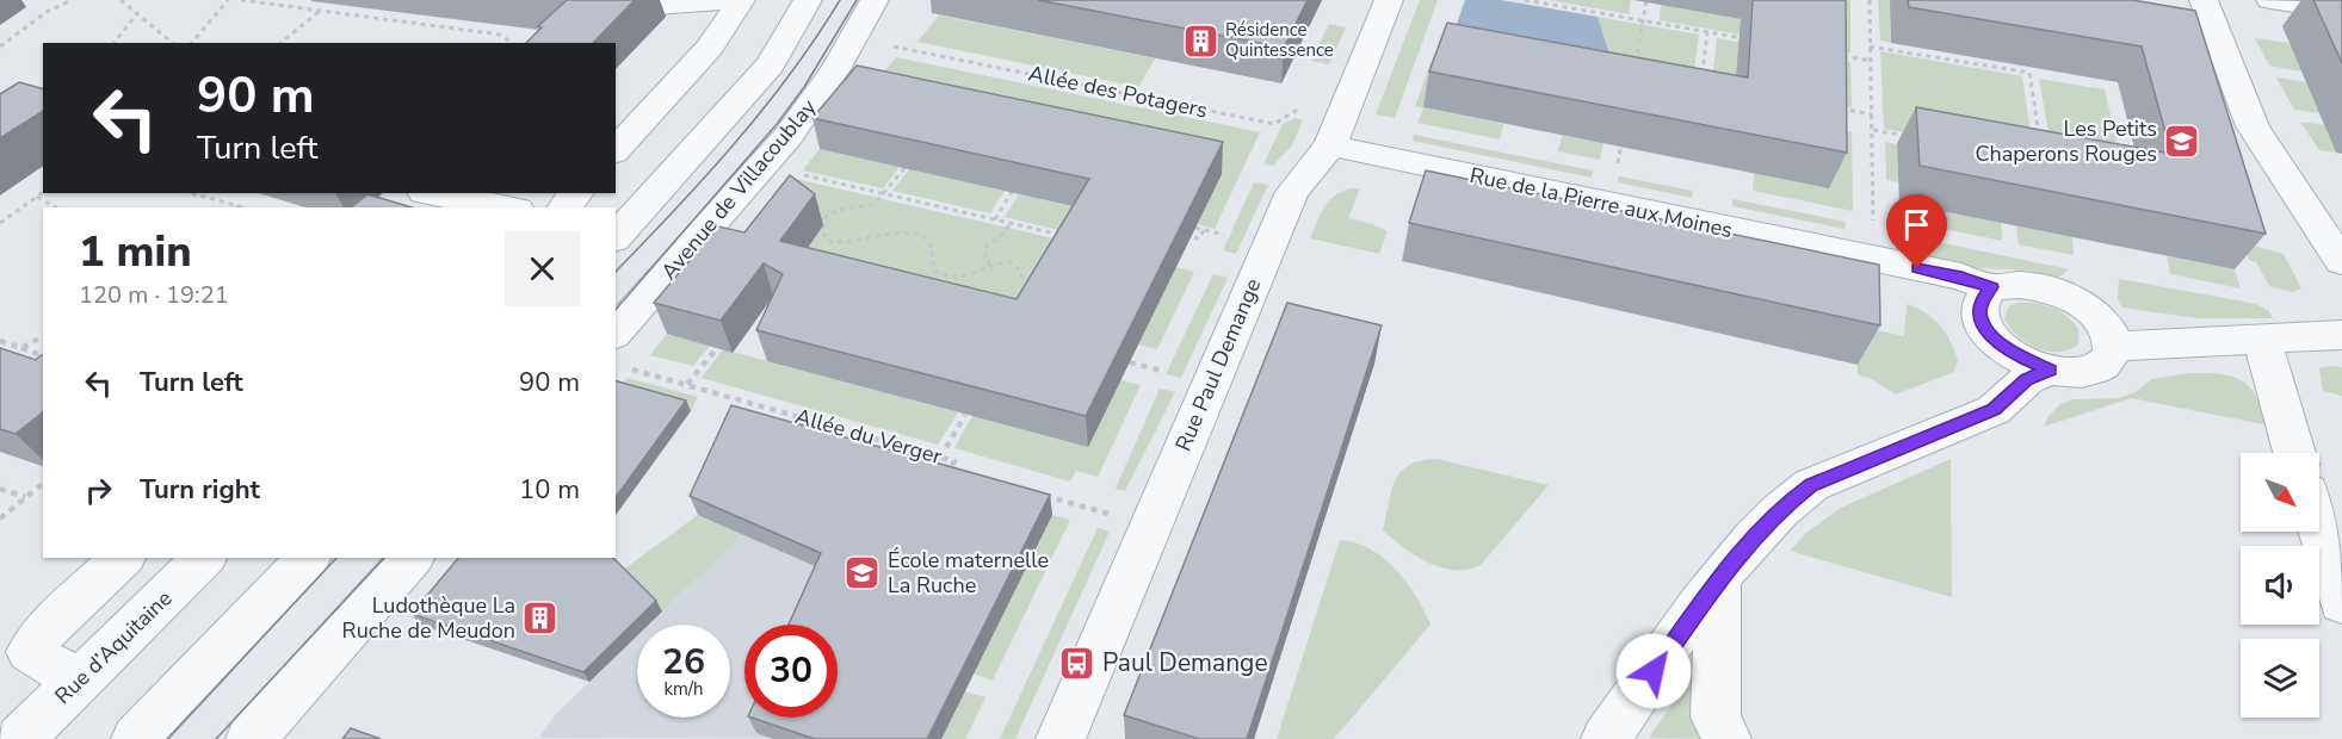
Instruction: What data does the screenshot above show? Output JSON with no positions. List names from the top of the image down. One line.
{"streets":{"street":["Avenue de Villacoublay","Rue de la Pierre aux Moines","Rue Paul Demange","Rue d’Aquitaine"],"path":["Allée des Potagers","Allée du Verger"]},"crossings":[["Allée des Potagers","Rue de la Pierre aux Moines"],["Allée des Potagers","Rue Paul Demange"],["Rue de la Pierre aux Moines","Rue Paul Demange"]],"places":{"building":["Résidence Quintessence","Ludothèque La Ruche de Meudon"],"school or university":["Les Petits Chaperons Rouges","École maternelle La Ruche"],"bus stop":["Paul Demange"]},"north":"bottom right","page":{"turn":["90 m","Turn left"],"heading":["1 min","120 m · 19:21"],"list":[{"name":"Turn left","value":"90 m"},{"name":"Turn right","value":"10 m"}],"speed":"26 km/h","limit":"30"}}
